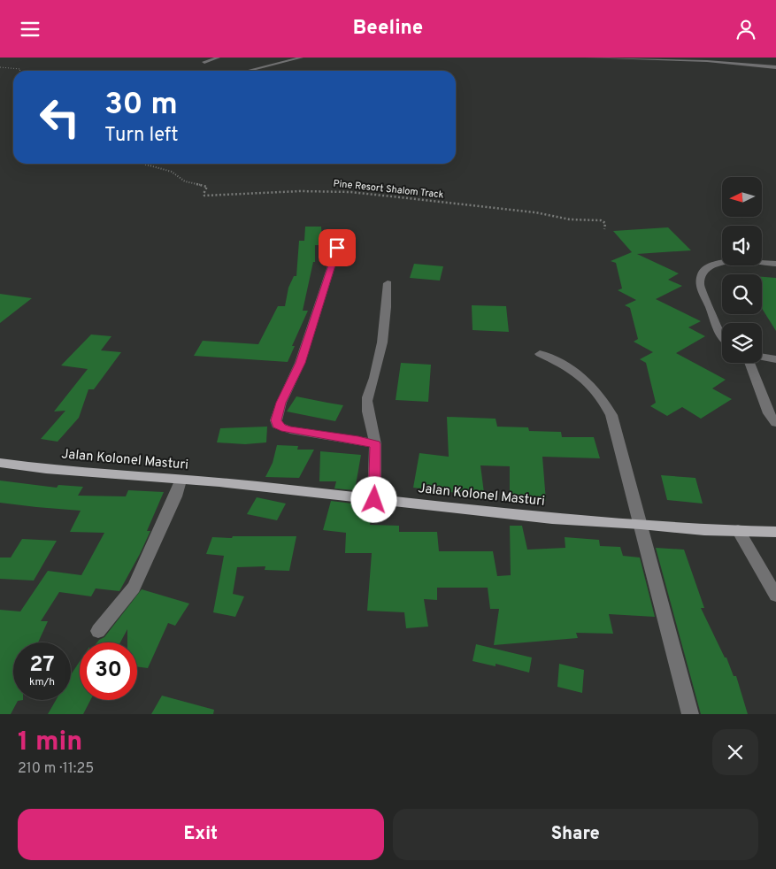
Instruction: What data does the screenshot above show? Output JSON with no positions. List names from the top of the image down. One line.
{"streets":{"main road":["Jalan Kolonel Masturi"],"path":["Pine Resort Shalom Track"]},"north":"left","page":{"header":"Beeline","turn":["30 m","Turn left"],"speed":"27 km/h","limit":"30","heading":["1 min","210 m · 11:25"],"buttons":["Exit","Share"]}}
